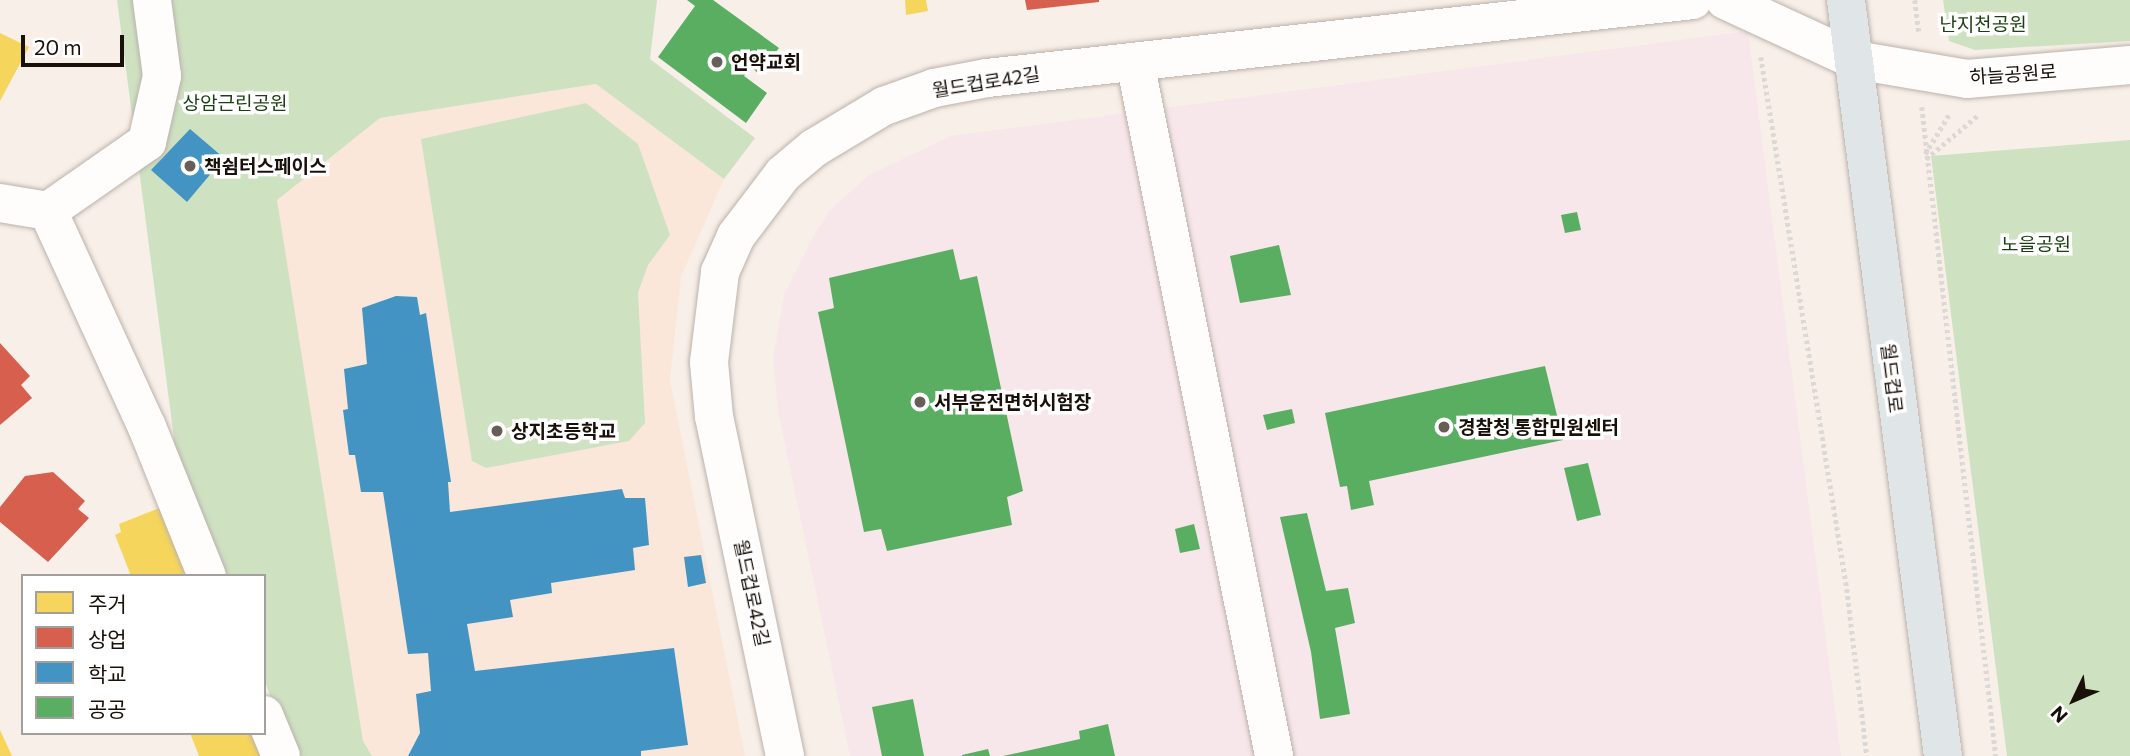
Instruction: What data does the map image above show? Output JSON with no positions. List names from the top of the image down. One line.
{"streets":{"main road":["월드컵로"],"street":["하늘공원로","월드컵로42길"]},"crossings":[["하늘공원로","월드컵로"]],"parks":["난지천공원","상암근린공원","노을공원"],"places":["언약교회","책쉼터스페이스","서부운전면허시험장","경찰청 통합민원센터","상지초등학교"],"legend":["주거","상업","학교","공공"],"scale_bar":"20 m","north":"bottom left"}
